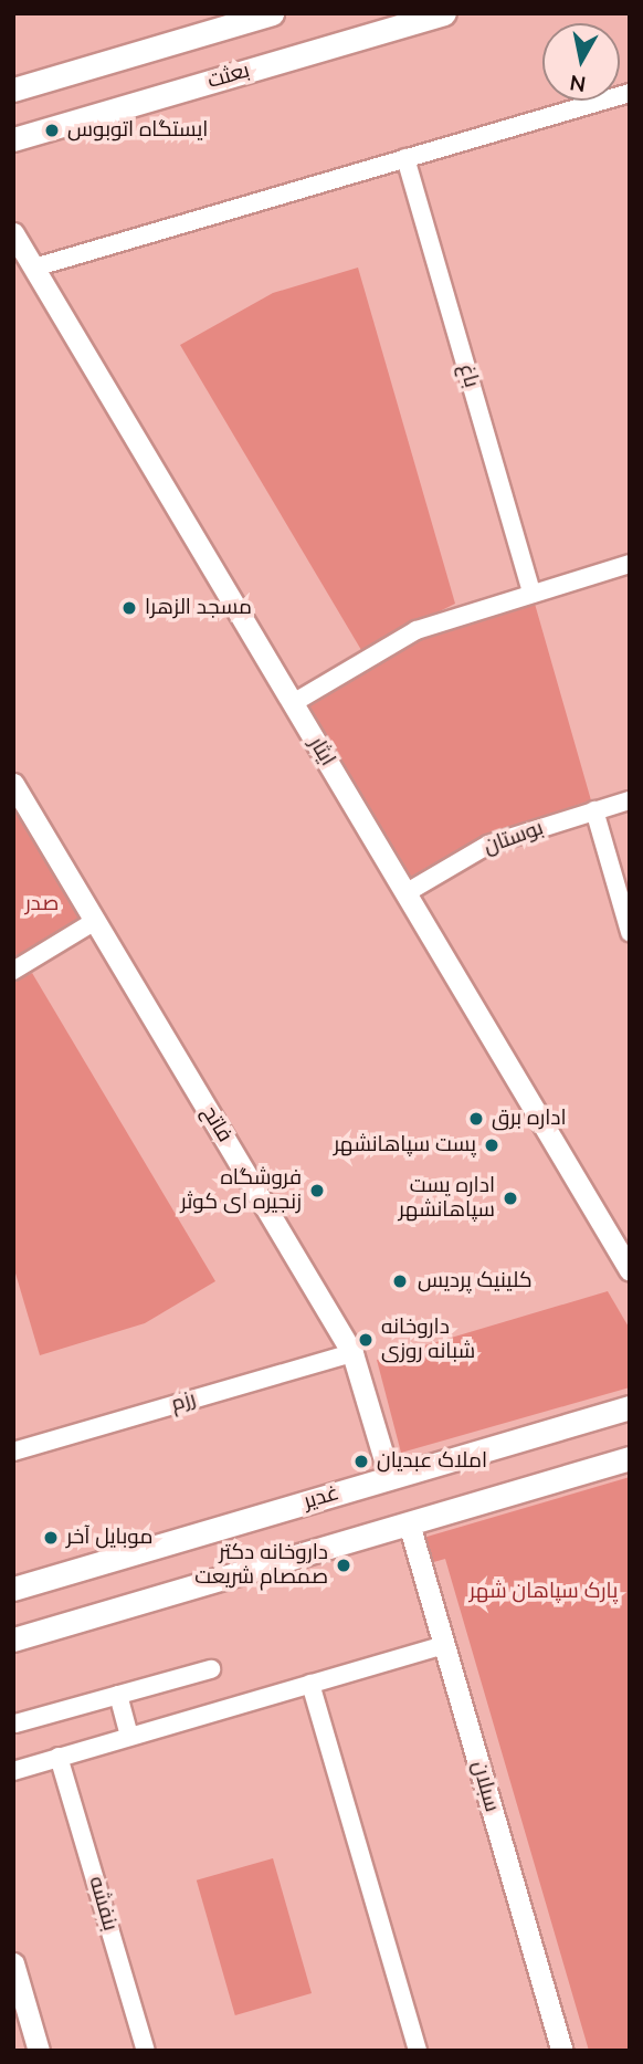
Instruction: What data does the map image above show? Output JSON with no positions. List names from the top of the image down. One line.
{"streets":{"main road":["بعثت","غدیر"],"street":["باغ","ایثار","بوستان","فاتح","رزم","سبلان","بنفشه"]},"crossings":[["ایثار","بوستان"],["فاتح","رزم"],["فاتح","غدیر"]],"parks":["صدر","پارک سپاهان شهر"],"places":["ایستگاه اتوبوس","مسجد الزهرا","اداره برق","پست سپاهانشهر","فروشگاه زنجیره ای کوثر","اداره پست سپاهانشهر","کلینیک پردیس","داروخانه شبانه روزی","املاک عبدیان","موبایل آخر","داروخانه دکتر صمصام شریعت"],"north":"bottom"}
